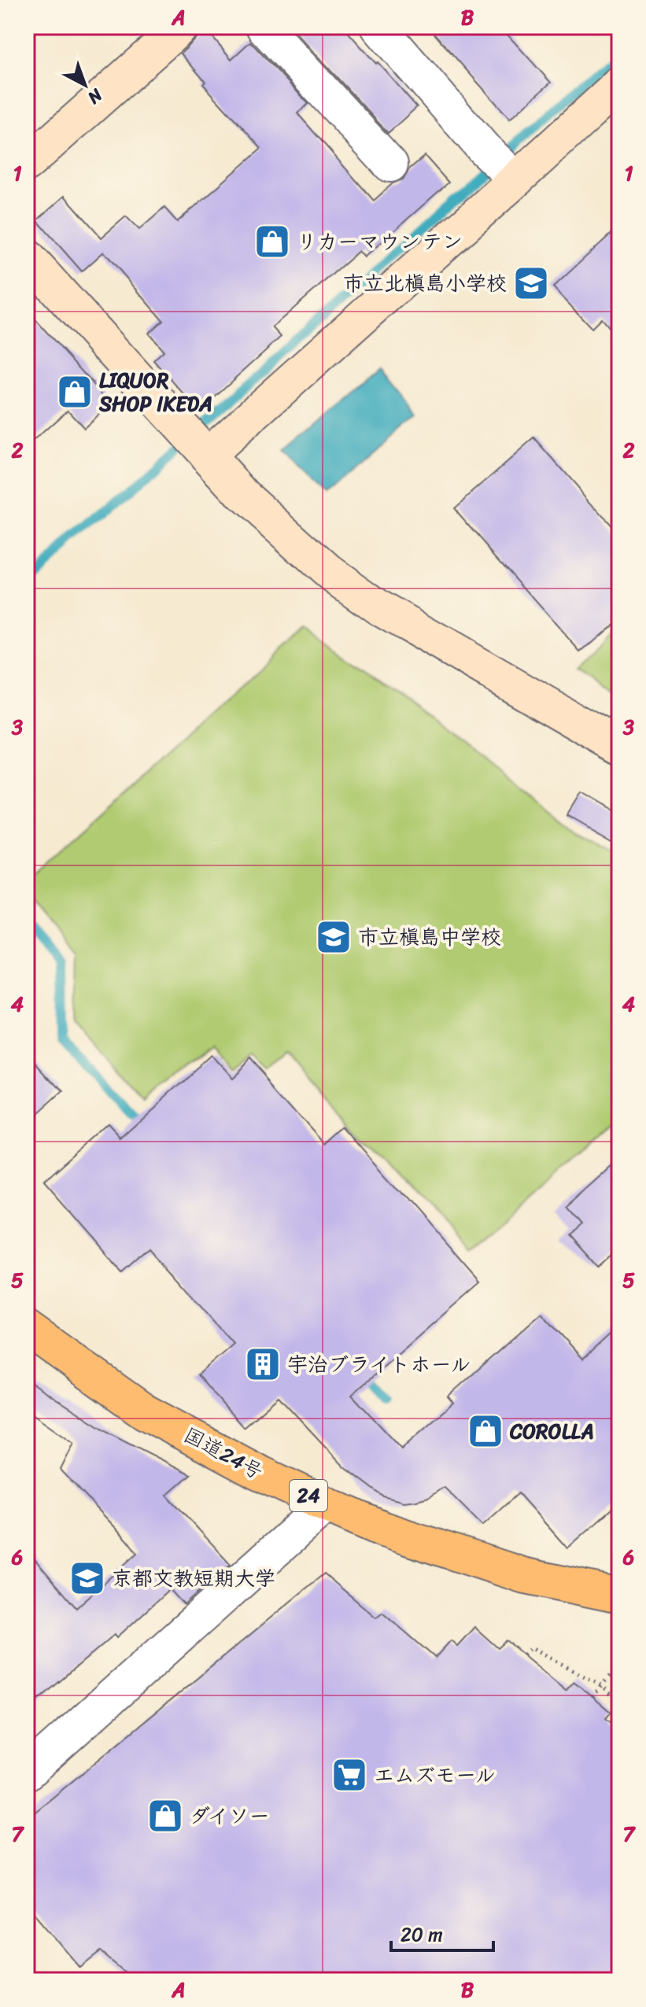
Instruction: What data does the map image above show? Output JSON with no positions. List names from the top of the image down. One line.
{"streets":{"highway":["国道24号","24"]},"places":{"shop":["リカーマウンテン","LIQUOR SHOP IKEDA","COROLLA","ダイソー"],"school or university":["市立北槇島小学校","市立槇島中学校","京都文教短期大学"],"building":["宇治ブライトホール"],"supermarket":["エムズモール"]},"scale_bar":"20 m","north":"bottom right","grid":{"columns":["A","B"],"rows":["1","2","3","4","5","6","7"]}}
